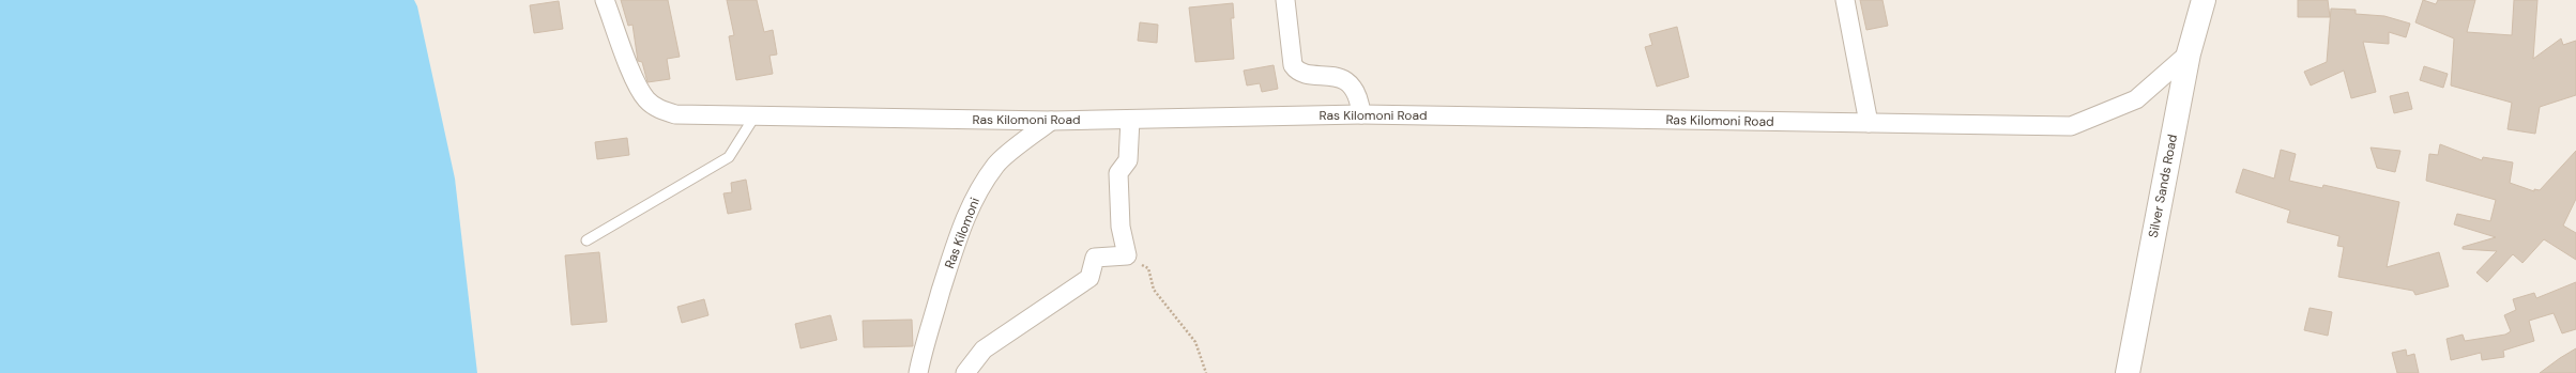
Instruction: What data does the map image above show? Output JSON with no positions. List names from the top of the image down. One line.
{"streets":{"street":["Ras Kilomoni Road","Silver Sands Road","Ras Kilomoni"]},"crossings":[["Ras Kilomoni Road","Silver Sands Road"],["Ras Kilomoni Road","Ras Kilomoni"]]}
